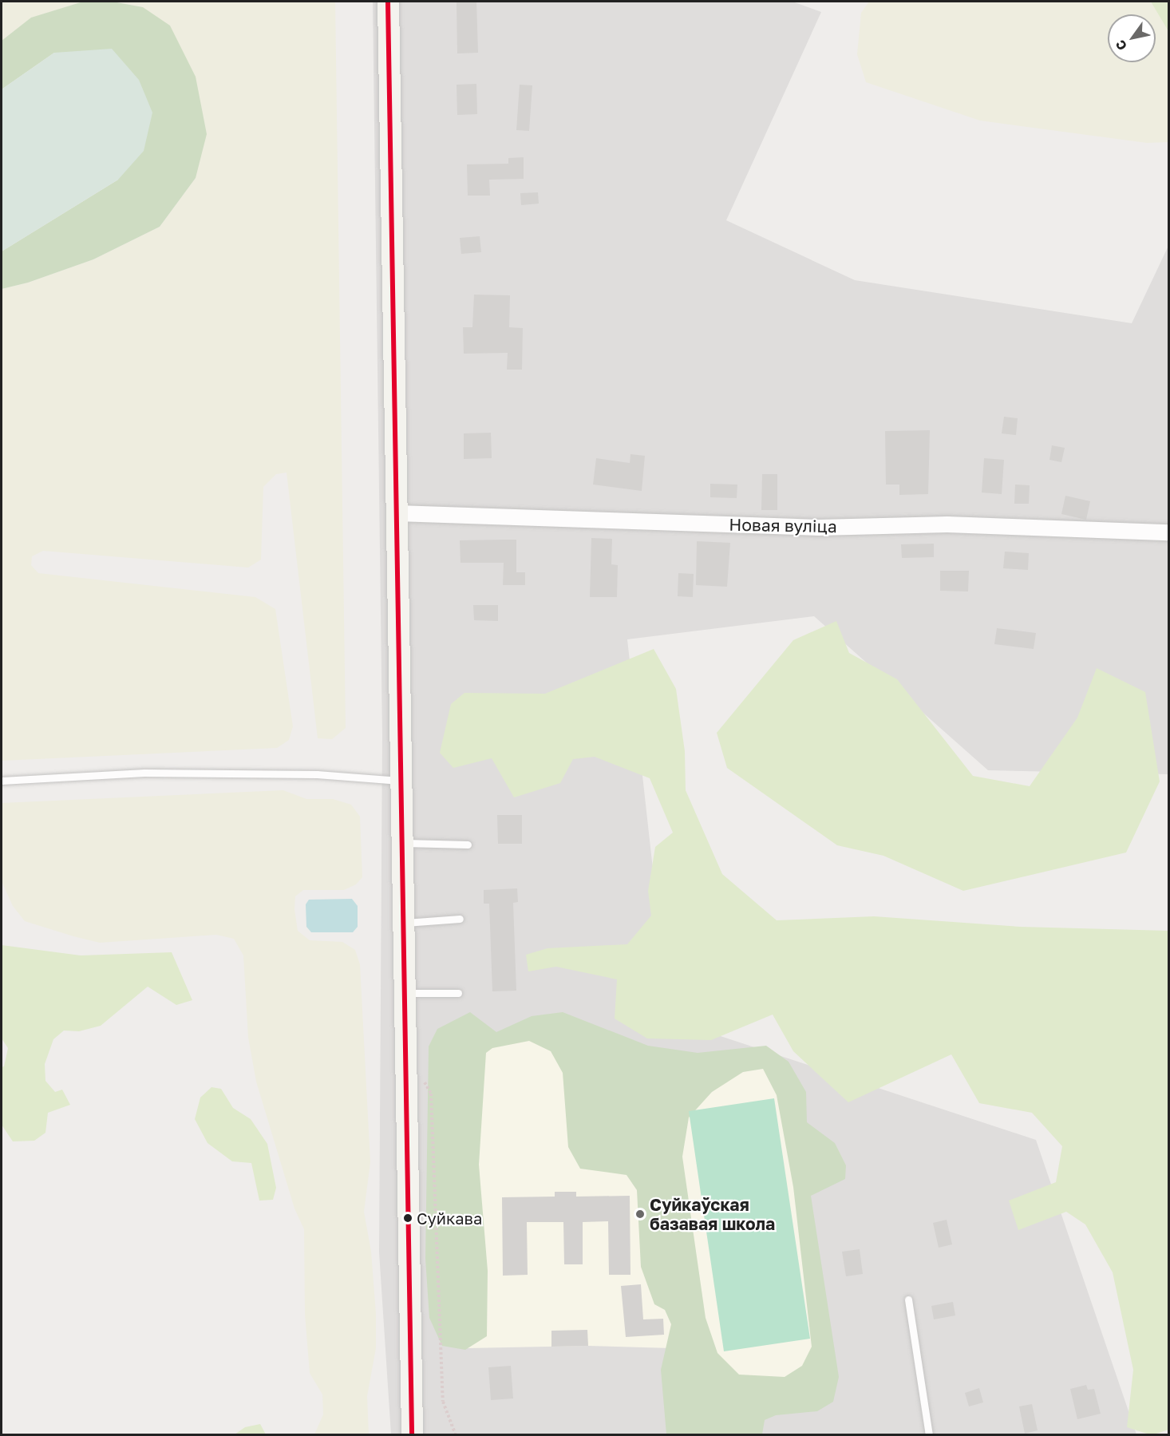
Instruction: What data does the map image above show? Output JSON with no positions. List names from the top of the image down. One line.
{"streets":{"street":["Новая вуліца"]},"places":["Суйкаўская базавая школа","Суйкава"],"north":"bottom left"}
